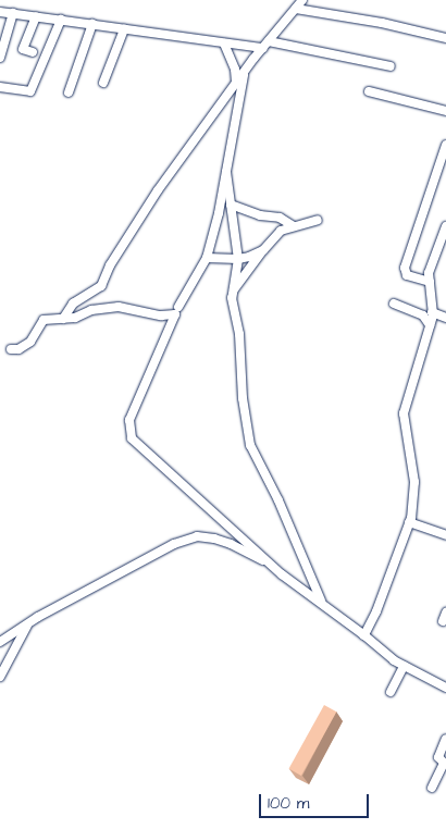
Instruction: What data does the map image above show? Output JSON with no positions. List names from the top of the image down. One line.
{"scale_bar":"100 m"}
